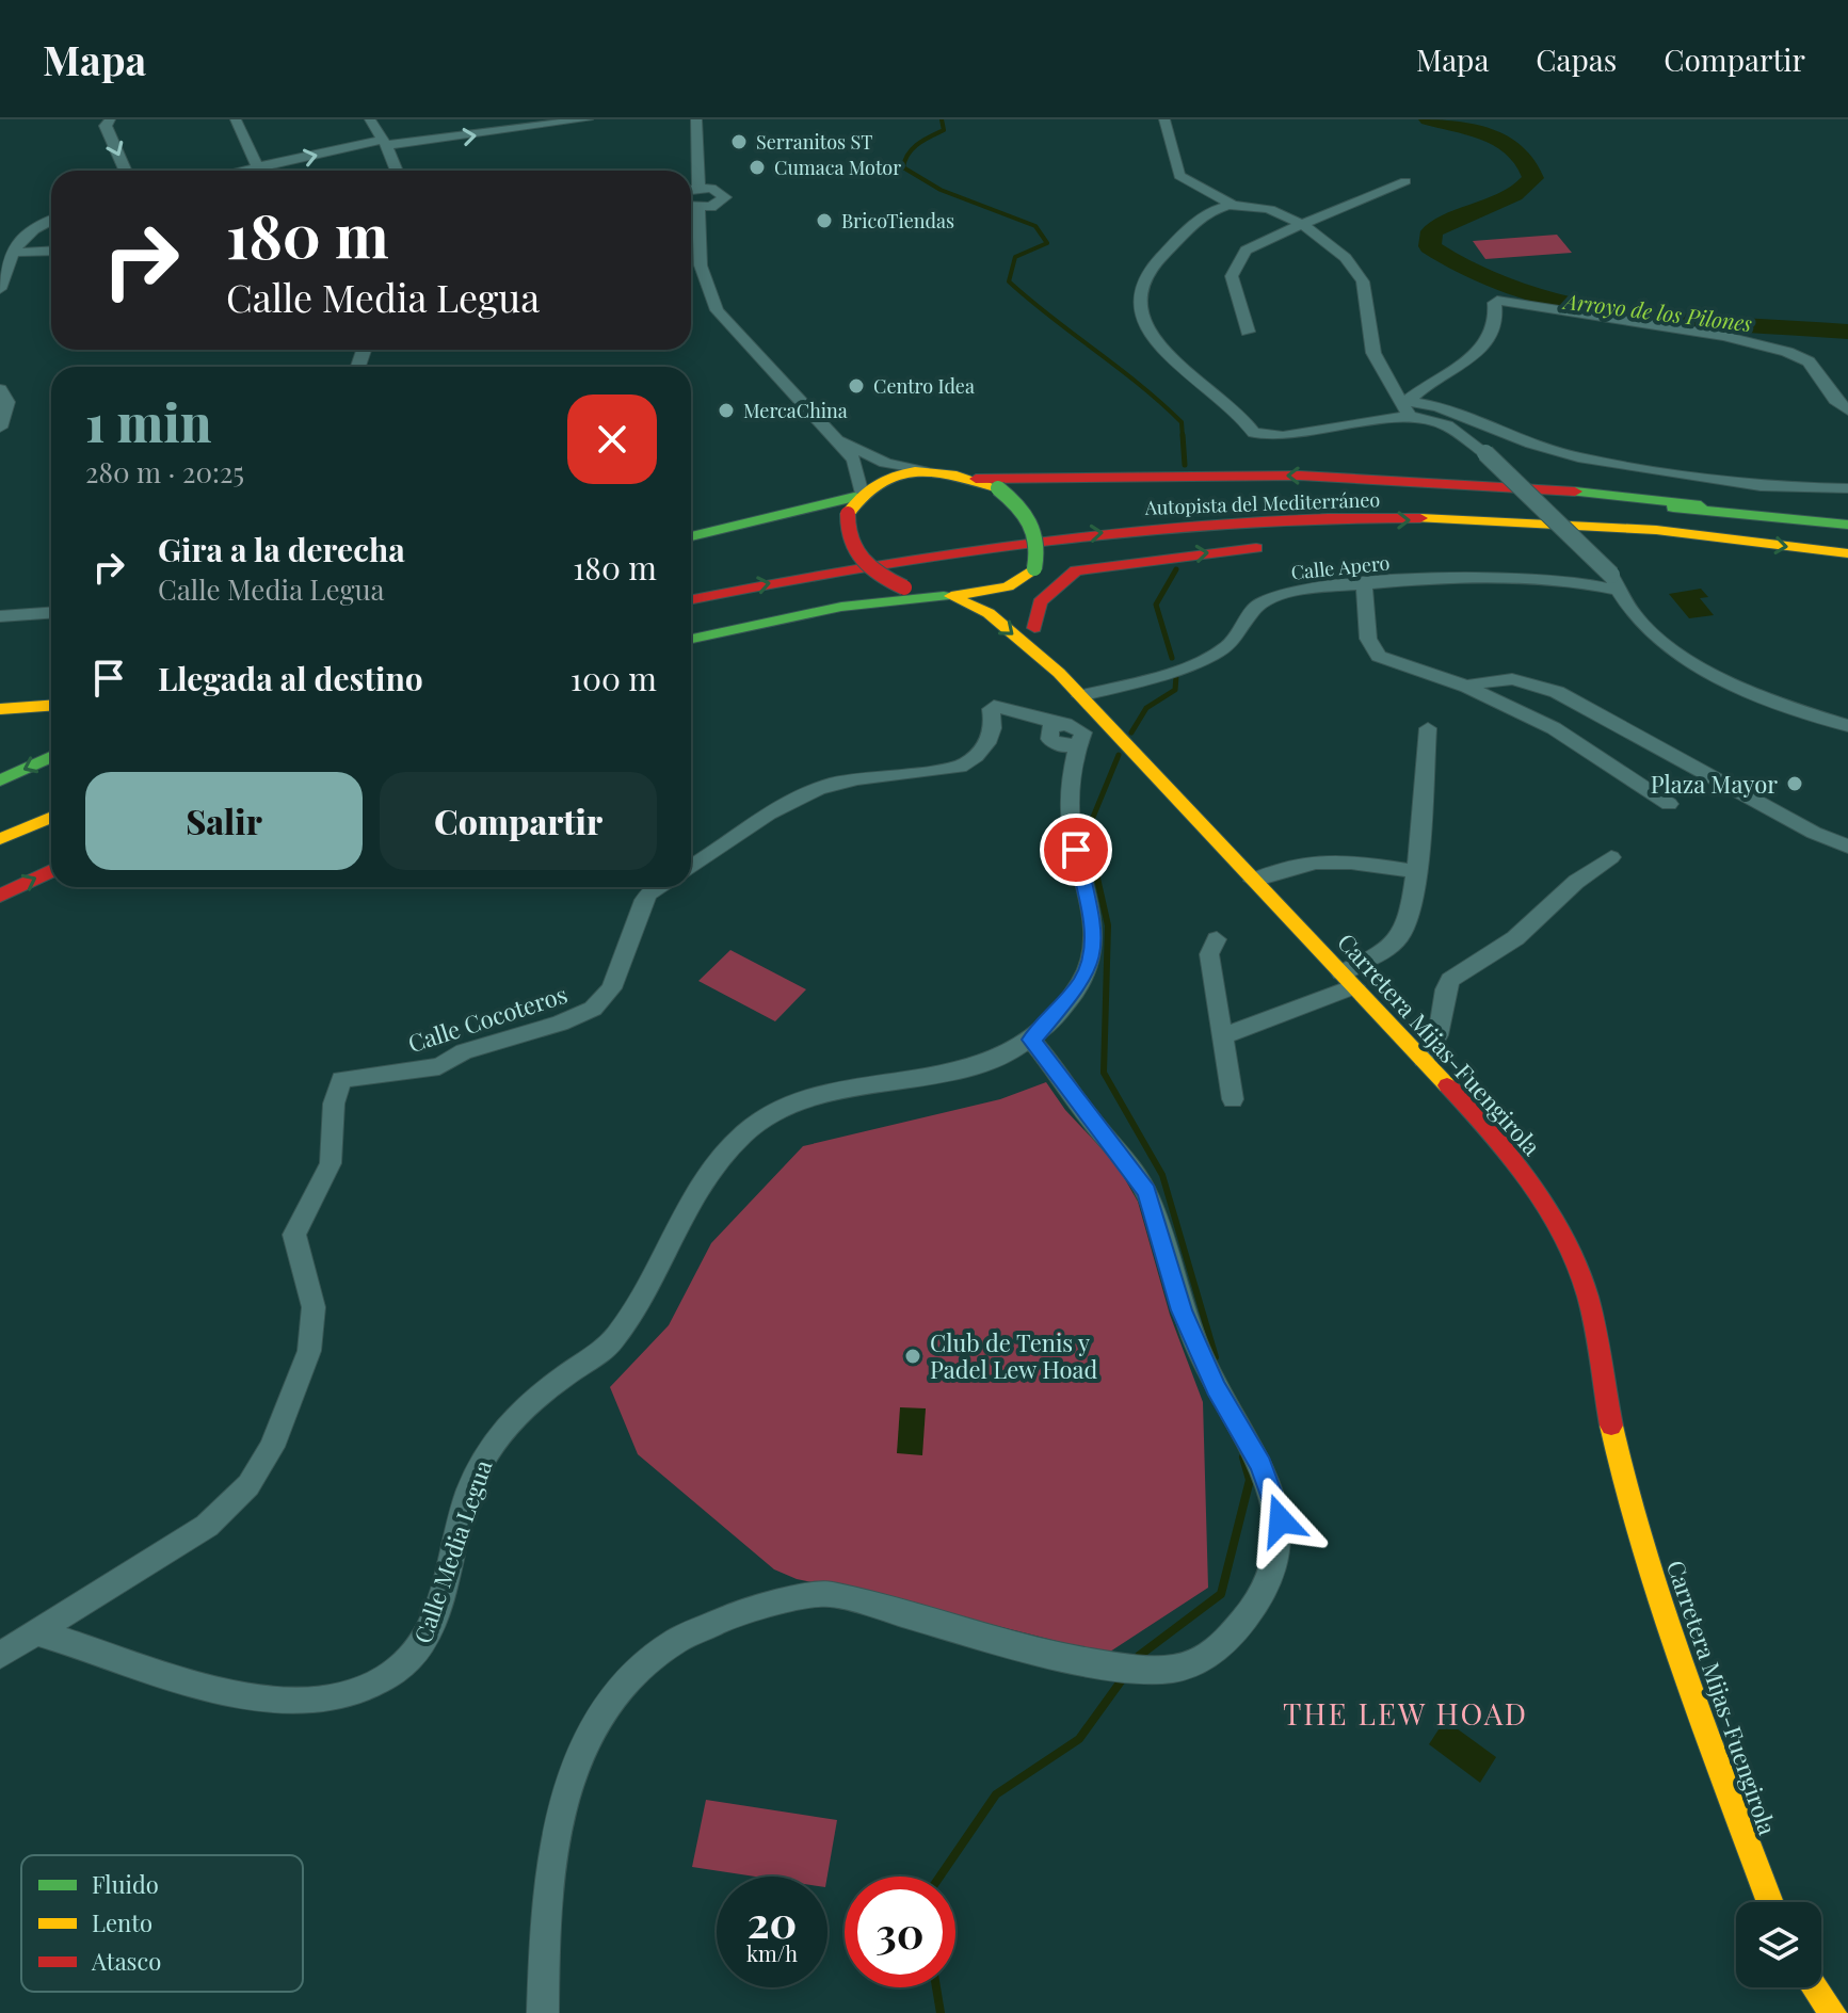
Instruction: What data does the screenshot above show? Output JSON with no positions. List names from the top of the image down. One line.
{"streets":{"main road":["Autopista del Mediterráneo","Carretera Mijas-Fuengirola"],"street":["Calle Apero","Calle Cocoteros","Calle Media Legua"]},"crossings":[["Calle Apero","Carretera Mijas-Fuengirola"],["Calle Cocoteros","Calle Media Legua"]],"districts":["THE LEW HOAD"],"water":["Arroyo de los Pilones"],"places":["Serranitos ST","Cumaca Motor","BricoTiendas","Centro Idea","MercaChina","Plaza Mayor","Club de Tenis y Padel Lew Hoad"],"legend":["Fluido","Lento","Atasco"],"page":{"header":"Mapa","nav":["Mapa","Capas","Compartir"],"turn":["180 m","Calle Media Legua"],"heading":["1 min","280 m · 20:25"],"list":[{"name":"Gira a la derecha","note":"Calle Media Legua","value":"180 m"},{"name":"Llegada al destino","value":"100 m"}],"buttons":["Salir","Compartir"],"speed":"20 km/h","limit":"30"}}
